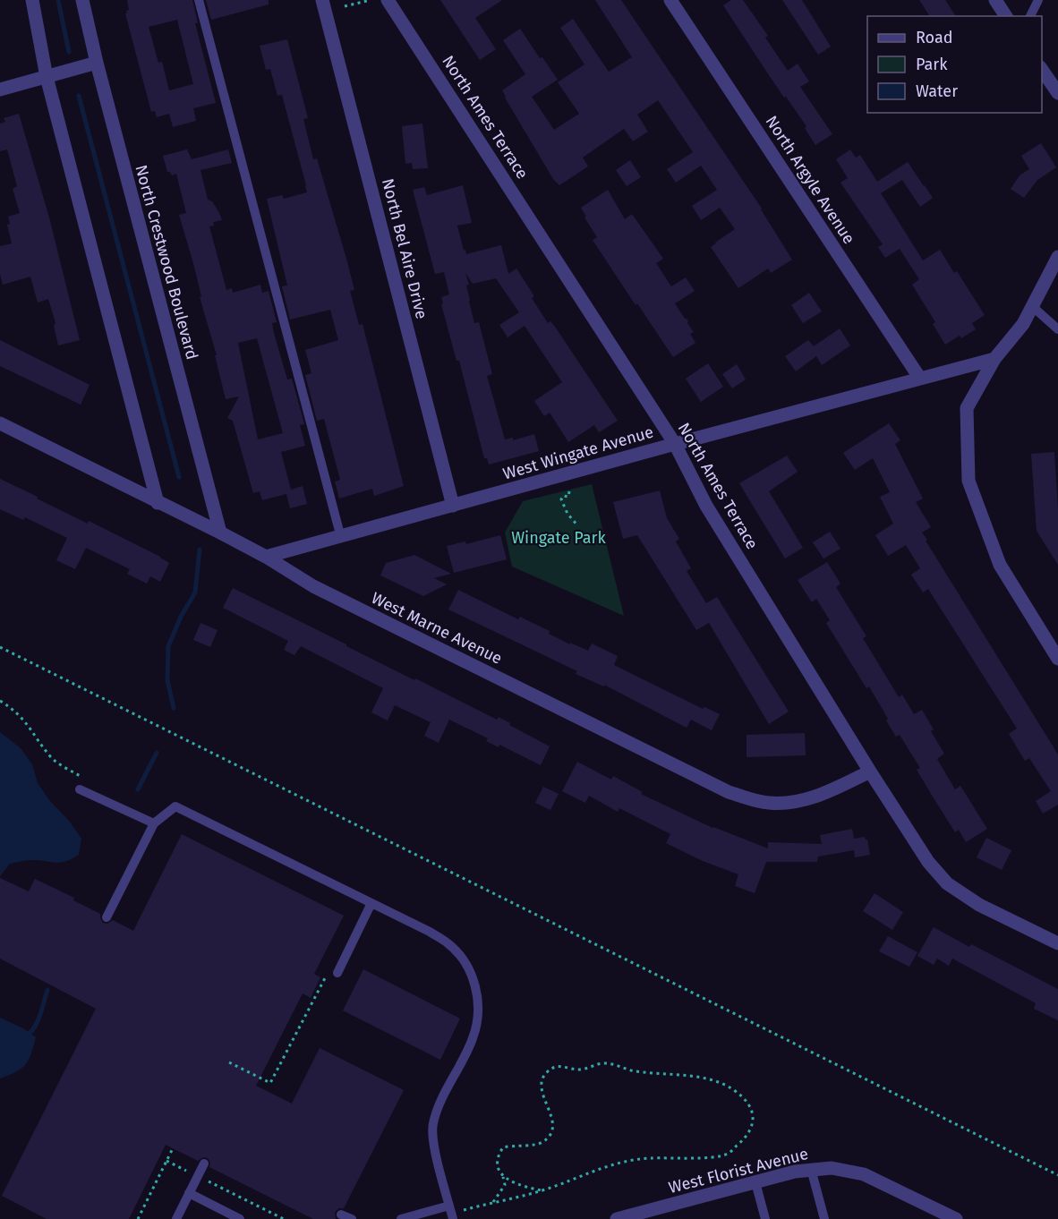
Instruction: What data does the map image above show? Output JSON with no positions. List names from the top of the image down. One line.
{"streets":{"street":["North Ames Terrace","North Argyle Avenue","North Bel Aire Drive","North Crestwood Boulevard","West Wingate Avenue","West Marne Avenue","West Florist Avenue"]},"crossings":[["North Ames Terrace","West Wingate Avenue"],["North Ames Terrace","West Marne Avenue"],["North Argyle Avenue","West Wingate Avenue"],["North Bel Aire Drive","West Wingate Avenue"],["North Crestwood Boulevard","West Marne Avenue"],["West Wingate Avenue","West Marne Avenue"]],"parks":["Wingate Park"],"legend":["Road","Park","Water"]}
